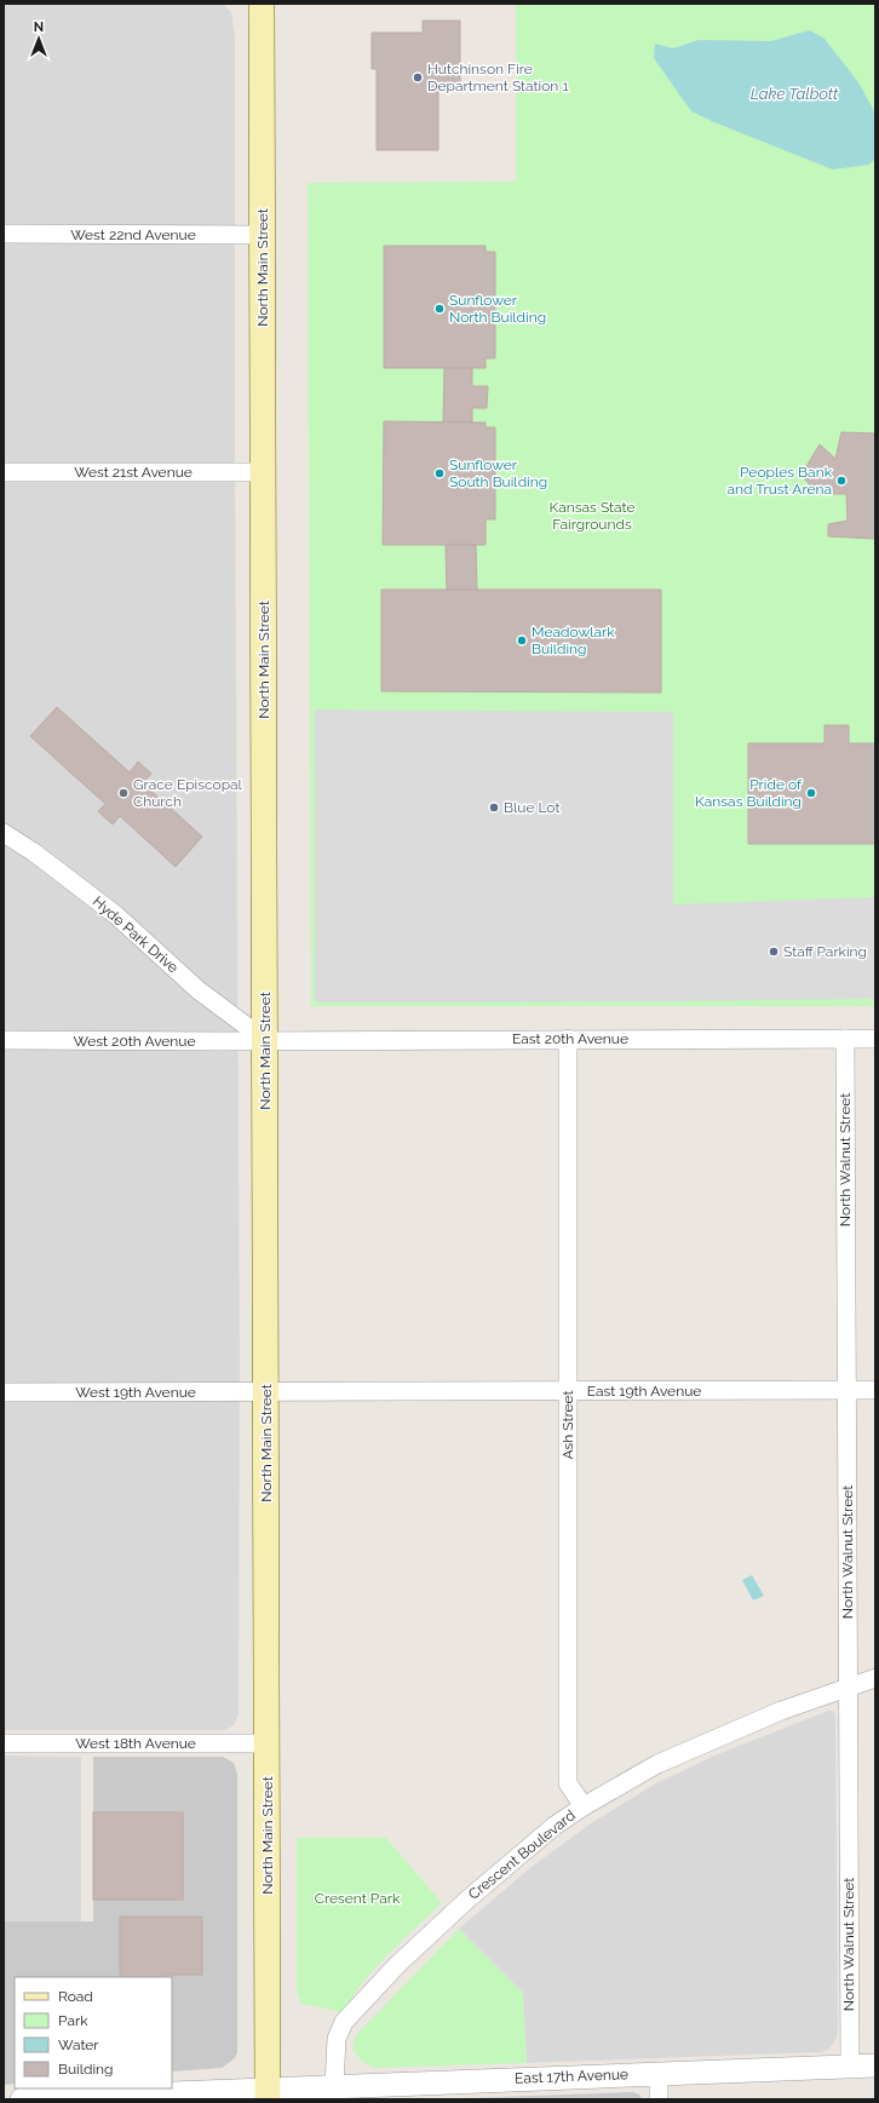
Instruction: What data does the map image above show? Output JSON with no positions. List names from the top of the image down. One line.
{"streets":{"main road":["North Main Street"],"street":["West 22nd Avenue","West 21st Avenue","Hyde Park Drive","East 20th Avenue","West 20th Avenue","North Walnut Street","East 19th Avenue","West 19th Avenue","Ash Street","West 18th Avenue","Crescent Boulevard","East 17th Avenue"]},"crossings":[["West 22nd Avenue","North Main Street"],["North Main Street","West 21st Avenue"],["North Main Street","Hyde Park Drive"],["North Main Street","East 20th Avenue"],["North Main Street","West 20th Avenue"],["North Main Street","East 19th Avenue"],["North Main Street","West 19th Avenue"],["North Main Street","West 18th Avenue"],["North Main Street","East 17th Avenue"],["Hyde Park Drive","East 20th Avenue"],["Hyde Park Drive","West 20th Avenue"],["East 20th Avenue","West 20th Avenue"],["East 20th Avenue","North Walnut Street"],["East 20th Avenue","Ash Street"],["North Walnut Street","East 19th Avenue"],["North Walnut Street","Crescent Boulevard"],["North Walnut Street","East 17th Avenue"],["East 19th Avenue","West 19th Avenue"],["East 19th Avenue","Ash Street"],["Ash Street","Crescent Boulevard"],["Crescent Boulevard","East 17th Avenue"]],"water":["Lake Talbott"],"parks":["Kansas State Fairgrounds","Cresent Park"],"places":["Hutchinson Fire Department Station 1","Sunflower North Building","Sunflower South Building","Peoples Bank and Trust Arena","Meadowlark Building","Grace Episcopal Church","Pride of Kansas Building","Blue Lot","Staff Parking"],"legend":["Road","Park","Water","Building"],"north":"top"}
